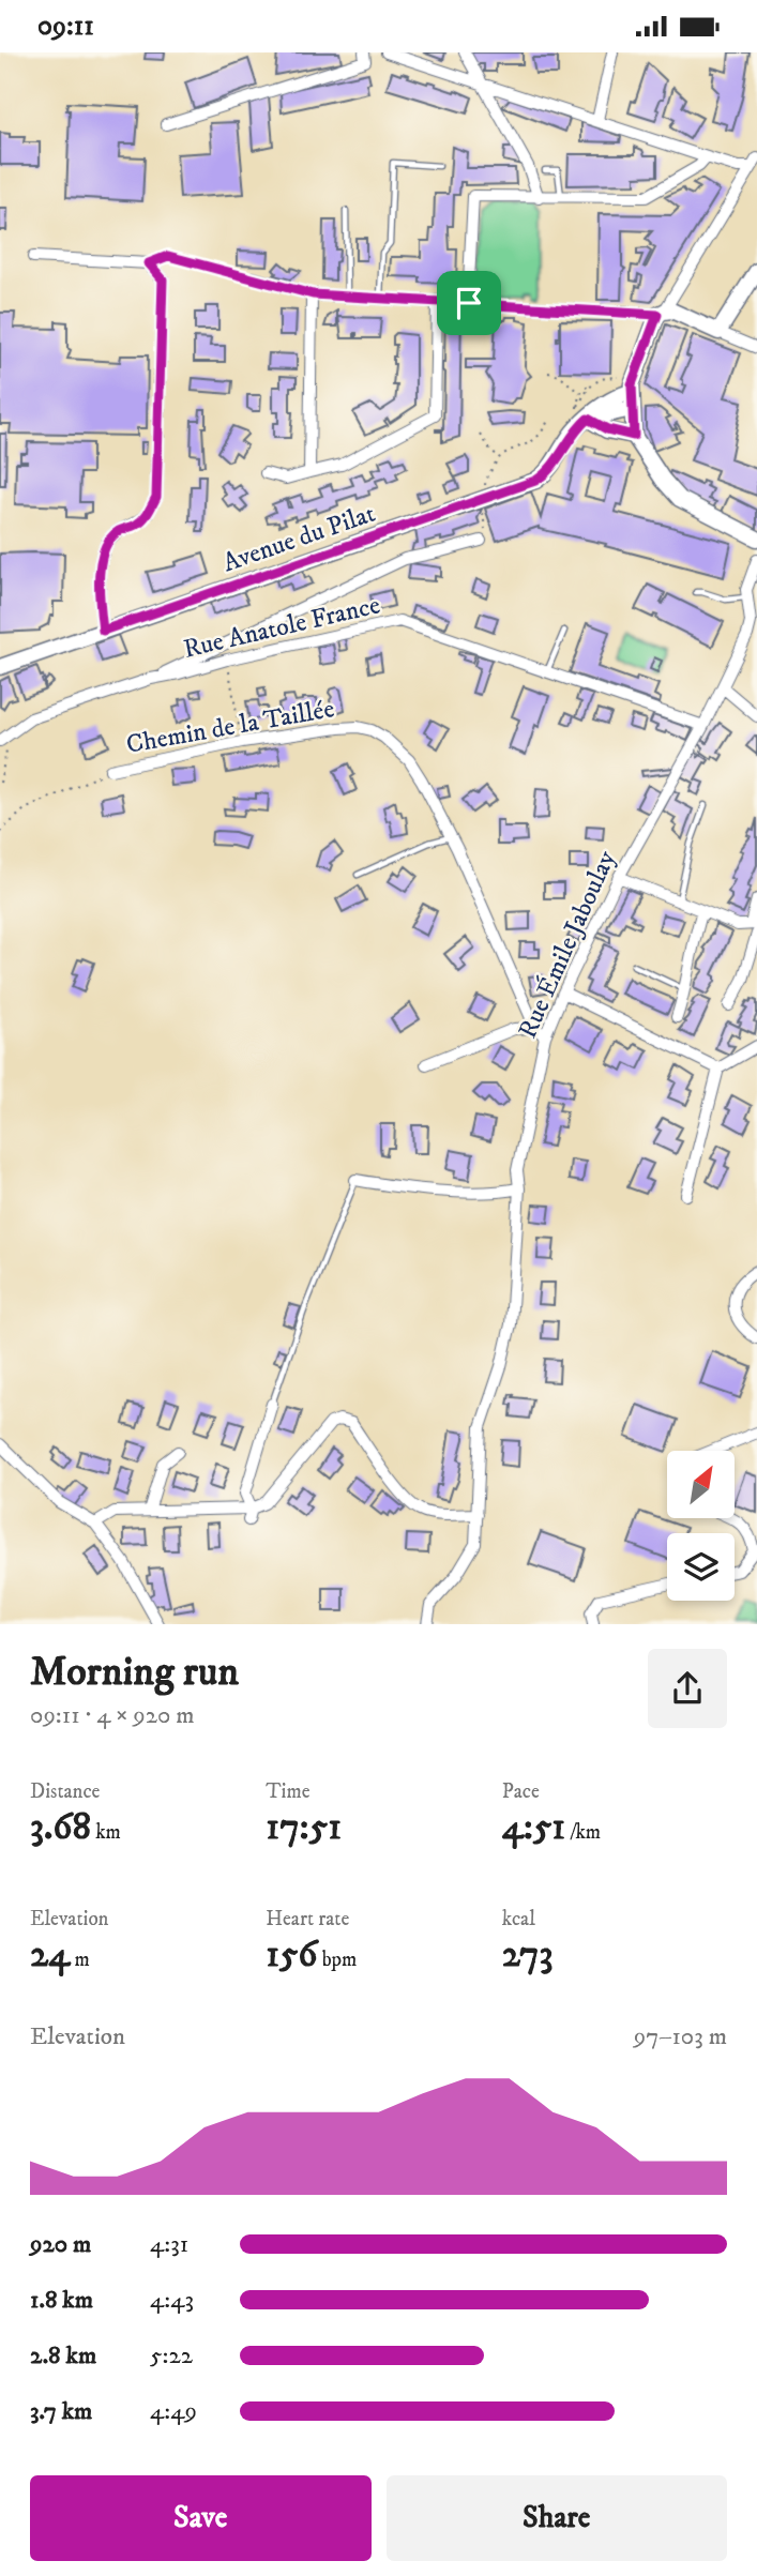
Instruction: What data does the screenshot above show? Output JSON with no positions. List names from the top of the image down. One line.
{"streets":{"main road":["Avenue du Pilat"],"street":["Rue Anatole France","Chemin de la Taillée","Rue Émile Jaboulay"]},"crossings":[["Rue Anatole France","Rue Émile Jaboulay"],["Chemin de la Taillée","Rue Émile Jaboulay"]],"north":"top right","page":{"status":"09:11","heading":["Morning run","09:11 · 4 × 920 m"],"stats":[["Distance","3.68 km"],["Time","17:51"],["Pace","4:51 /km"],["Elevation","24 m"],["Heart rate","156 bpm"],["kcal","273"]],"chart":["Elevation","97–103 m"],"list":[{"name":"920 m","note":"4:31"},{"name":"1.8 km","note":"4:43"},{"name":"2.8 km","note":"5:22"},{"name":"3.7 km","note":"4:49"}],"buttons":["Save","Share"]}}
